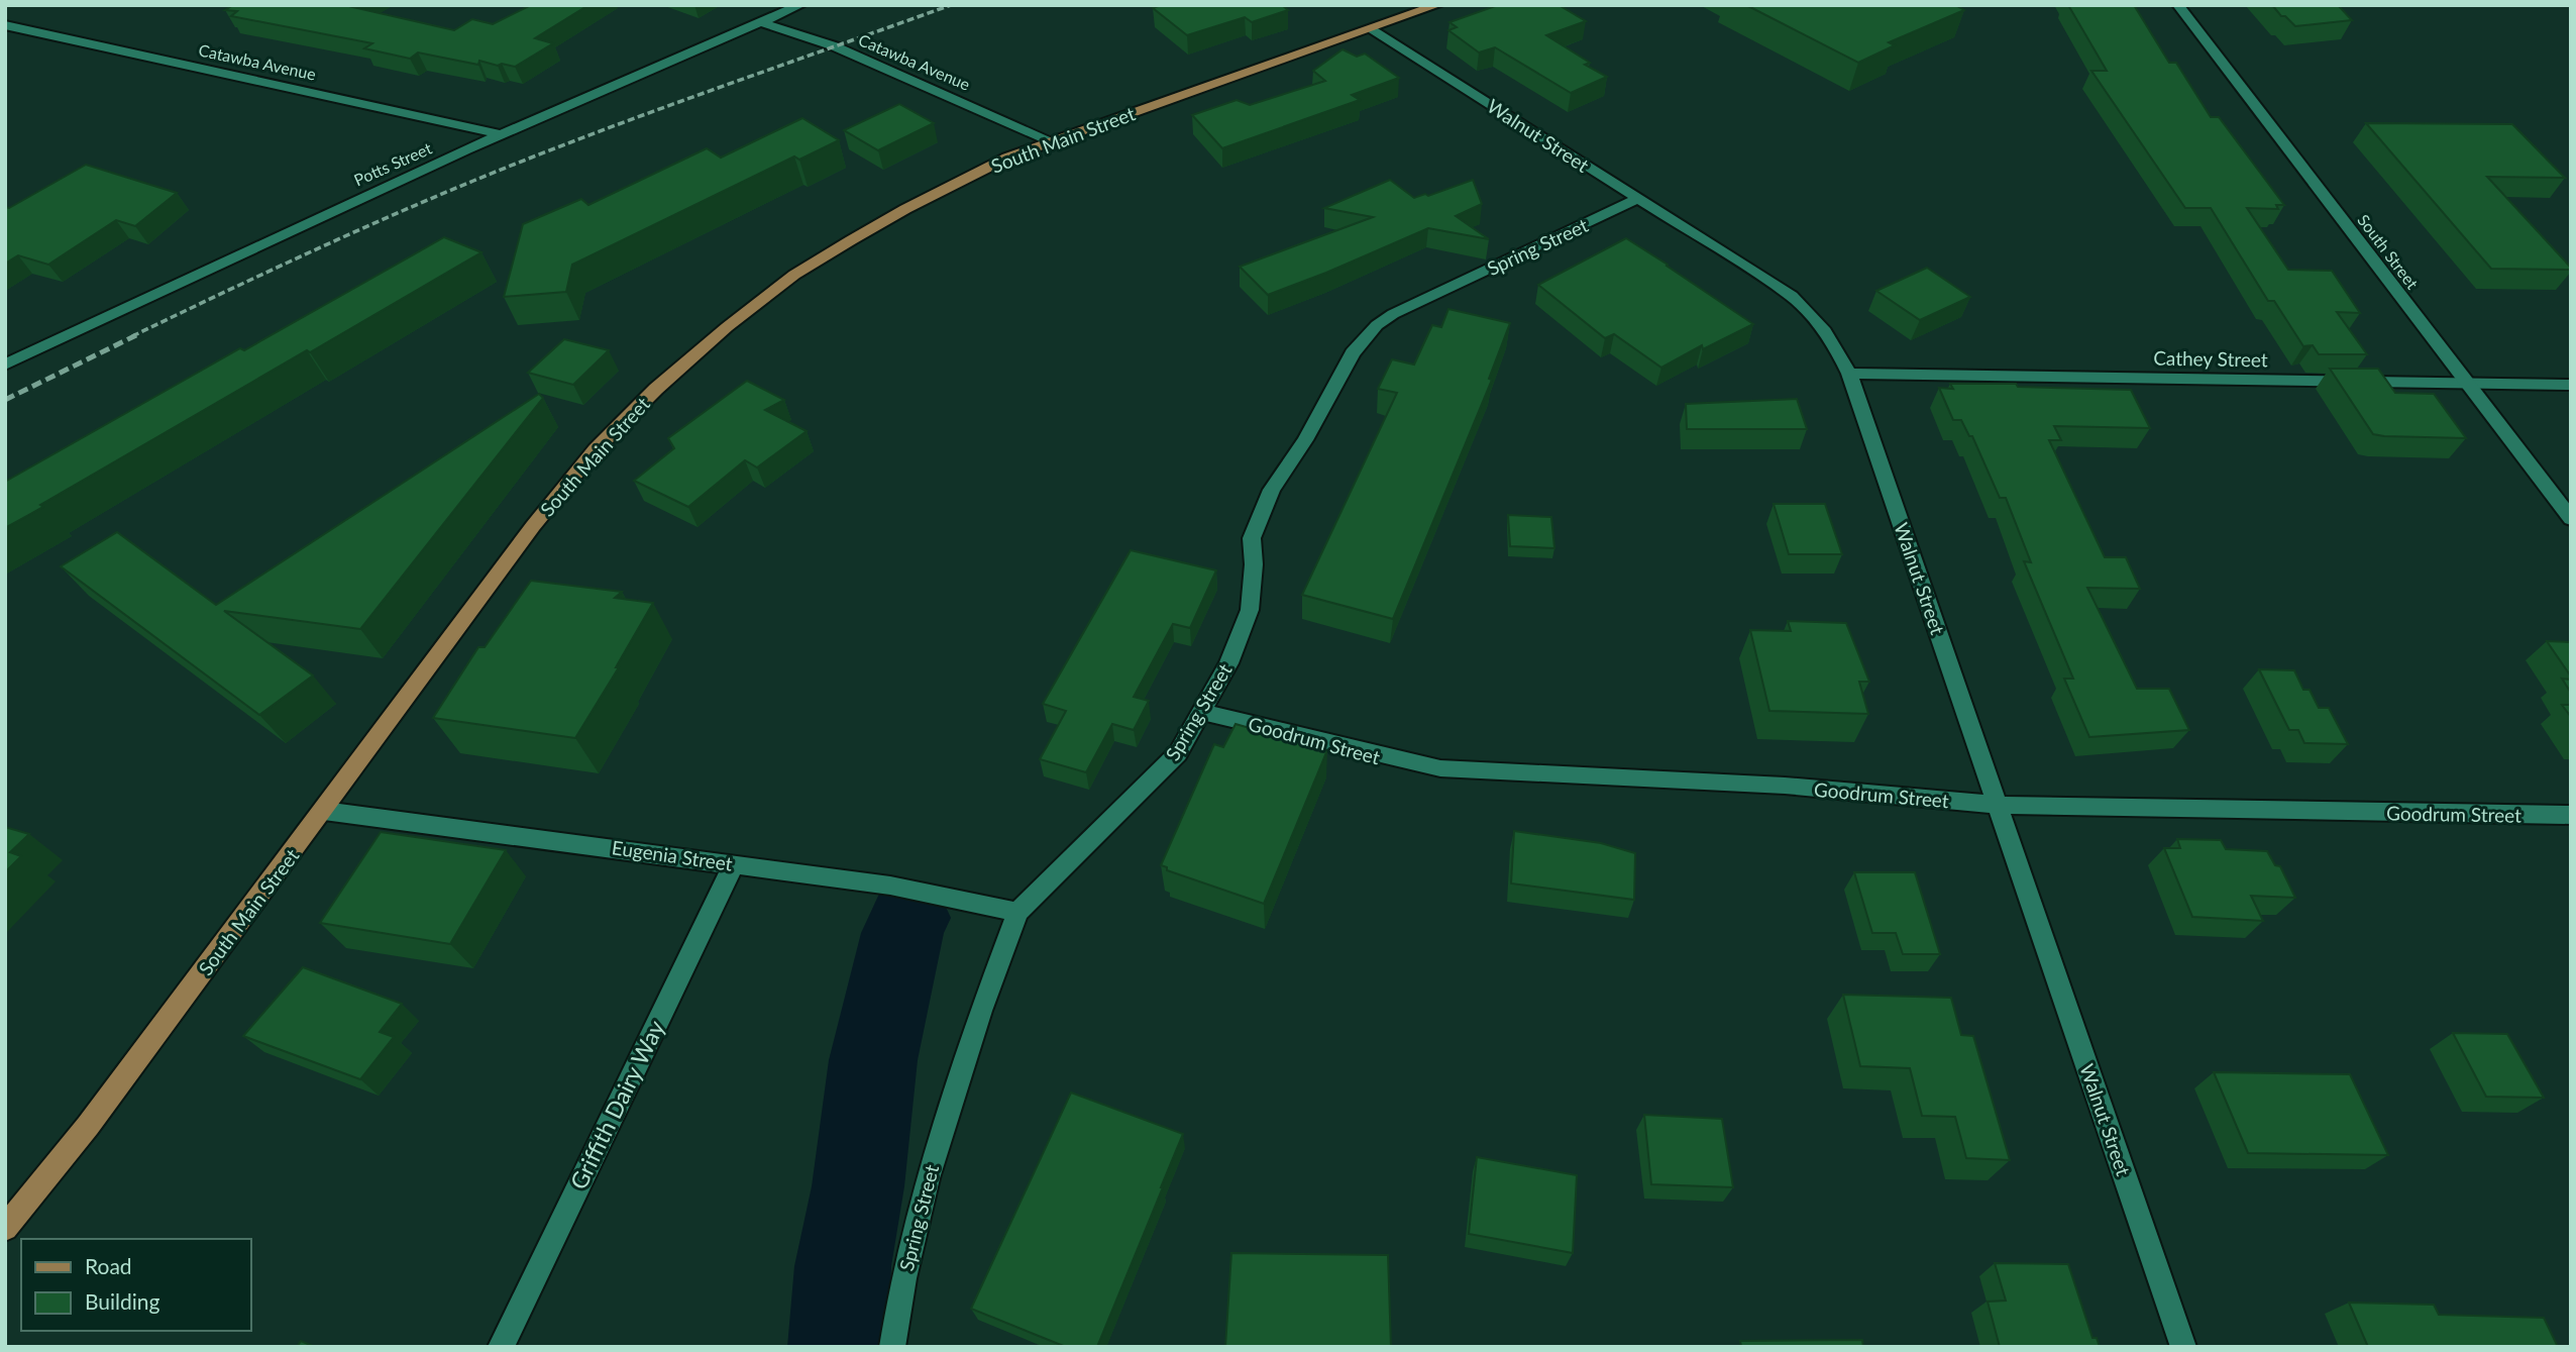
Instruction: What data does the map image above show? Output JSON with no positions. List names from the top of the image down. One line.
{"streets":{"main road":["South Main Street"],"street":["Catawba Avenue","Walnut Street","Potts Street","Spring Street","South Street","Cathey Street","Goodrum Street","Eugenia Street","Griffith Dairy Way"]},"crossings":[["Catawba Avenue","South Main Street"],["Catawba Avenue","Potts Street"],["Walnut Street","South Main Street"],["Walnut Street","Spring Street"],["Walnut Street","Cathey Street"],["Walnut Street","Goodrum Street"],["South Main Street","Eugenia Street"],["Spring Street","Goodrum Street"],["Spring Street","Eugenia Street"],["South Street","Cathey Street"],["Eugenia Street","Griffith Dairy Way"]],"legend":["Road","Building"]}
